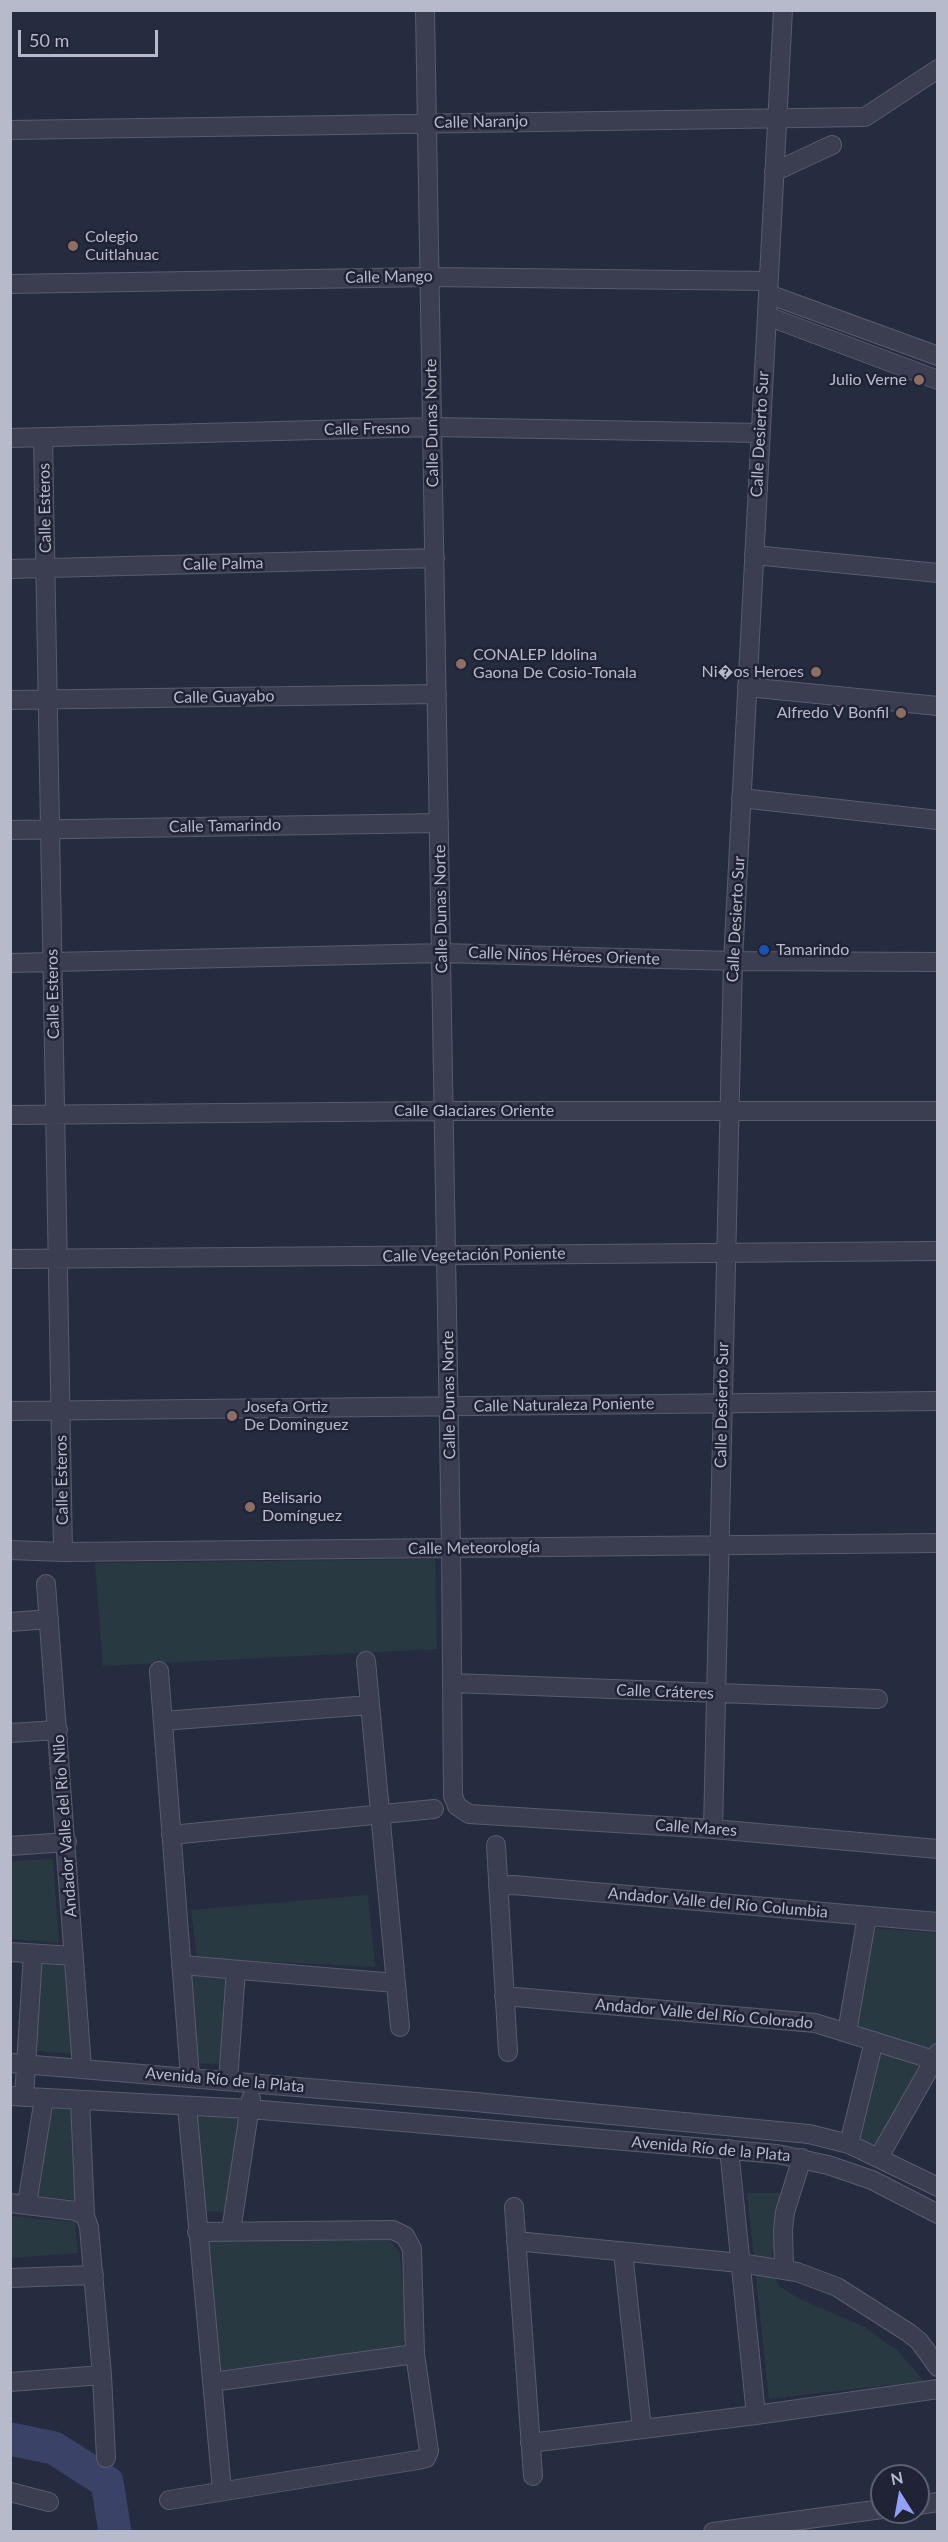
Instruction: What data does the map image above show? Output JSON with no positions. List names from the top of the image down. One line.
{"streets":{"street":["Calle Naranjo","Calle Mango","Calle Dunas Norte","Calle Fresno","Calle Desierto Sur","Calle Esteros","Calle Palma","Calle Guayabo","Calle Tamarindo","Calle Niños Héroes Oriente","Calle Glaciares Oriente","Calle Vegetación Poniente","Calle Naturaleza Poniente","Calle Meteorología","Calle Cráteres","Andador Valle del Río Nilo","Calle Mares","Andador Valle del Río Columbia","Andador Valle del Río Colorado","Avenida Río de la Plata"]},"crossings":[["Calle Naranjo","Calle Dunas Norte"],["Calle Naranjo","Calle Desierto Sur"],["Calle Mango","Calle Dunas Norte"],["Calle Mango","Calle Desierto Sur"],["Calle Dunas Norte","Calle Fresno"],["Calle Dunas Norte","Calle Palma"],["Calle Dunas Norte","Calle Guayabo"],["Calle Dunas Norte","Calle Tamarindo"],["Calle Dunas Norte","Calle Niños Héroes Oriente"],["Calle Dunas Norte","Calle Glaciares Oriente"],["Calle Dunas Norte","Calle Vegetación Poniente"],["Calle Dunas Norte","Calle Naturaleza Poniente"],["Calle Dunas Norte","Calle Meteorología"],["Calle Dunas Norte","Calle Cráteres"],["Calle Dunas Norte","Calle Mares"],["Calle Fresno","Calle Desierto Sur"],["Calle Fresno","Calle Esteros"],["Calle Desierto Sur","Calle Niños Héroes Oriente"],["Calle Desierto Sur","Calle Glaciares Oriente"],["Calle Desierto Sur","Calle Vegetación Poniente"],["Calle Desierto Sur","Calle Naturaleza Poniente"],["Calle Desierto Sur","Calle Meteorología"],["Calle Desierto Sur","Calle Cráteres"],["Calle Desierto Sur","Calle Mares"],["Calle Esteros","Calle Palma"],["Calle Esteros","Calle Guayabo"],["Calle Esteros","Calle Tamarindo"],["Calle Esteros","Calle Niños Héroes Oriente"],["Calle Esteros","Calle Glaciares Oriente"],["Calle Esteros","Calle Vegetación Poniente"],["Calle Esteros","Calle Naturaleza Poniente"],["Calle Esteros","Calle Meteorología"],["Andador Valle del Río Nilo","Avenida Río de la Plata"]],"places":["Colegio Cuitlahuac","Julio Verne","CONALEP Idolina Gaona De Cosio-Tonala","Ni�os Heroes","Alfredo V Bonfil","Tamarindo","Josefa Ortiz De Dominguez","Belisario Domínguez"],"scale_bar":"50 m","north":"top"}
